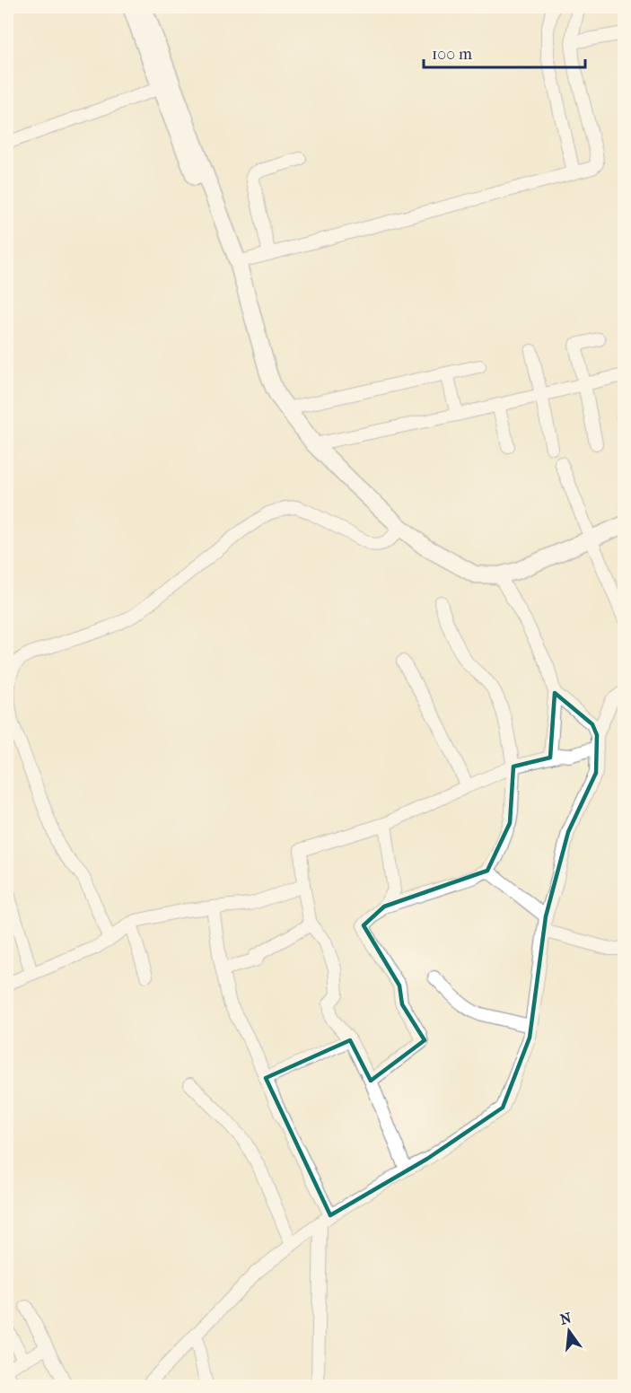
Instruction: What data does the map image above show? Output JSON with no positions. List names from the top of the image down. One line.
{"scale_bar":"100 m","north":"top"}
